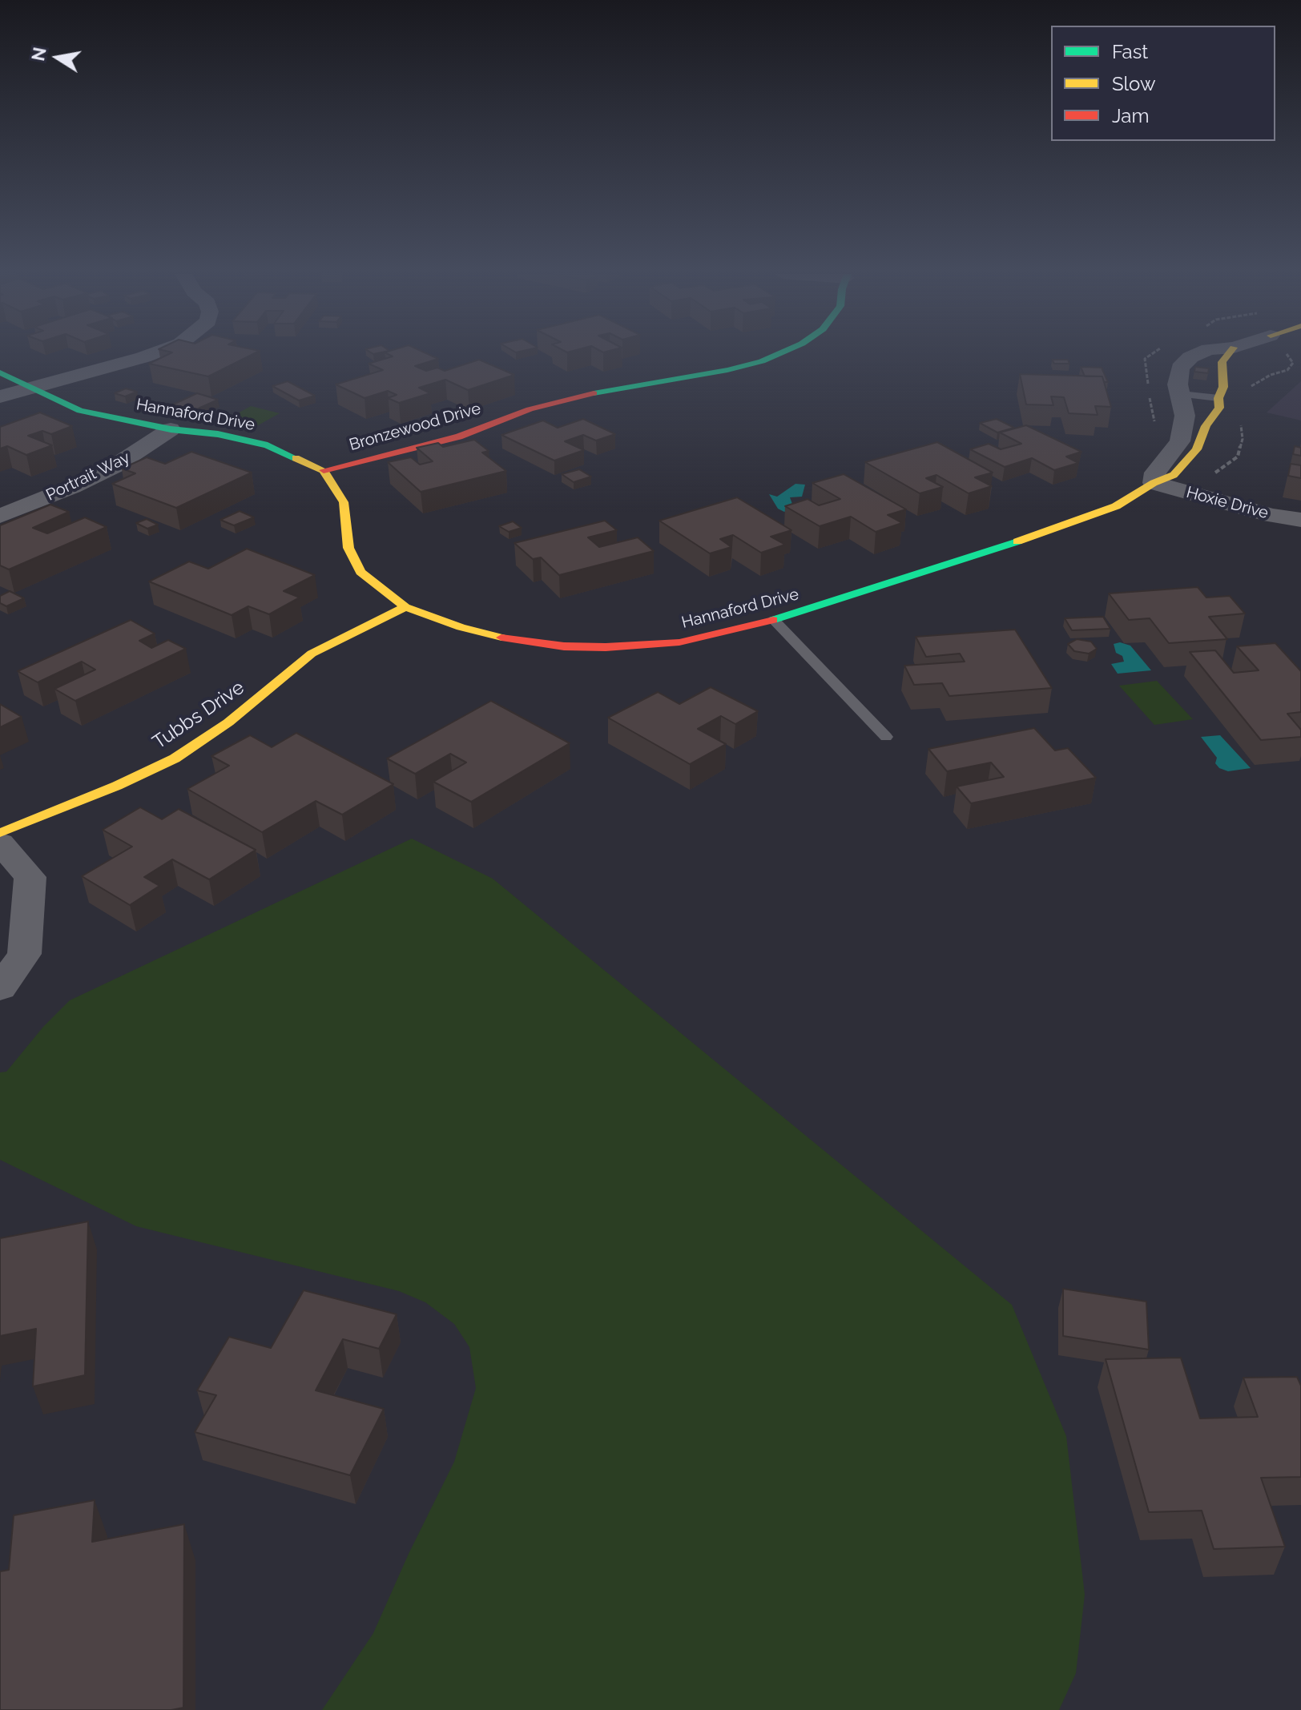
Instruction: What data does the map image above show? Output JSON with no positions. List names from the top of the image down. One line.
{"streets":{"street":["Hannaford Drive","Bronzewood Drive","Portrait Way","Hoxie Drive","Tubbs Drive"]},"crossings":[["Hannaford Drive","Bronzewood Drive"],["Hannaford Drive","Portrait Way"],["Hannaford Drive","Hoxie Drive"],["Hannaford Drive","Tubbs Drive"]],"legend":["Fast","Slow","Jam"],"north":"left"}
